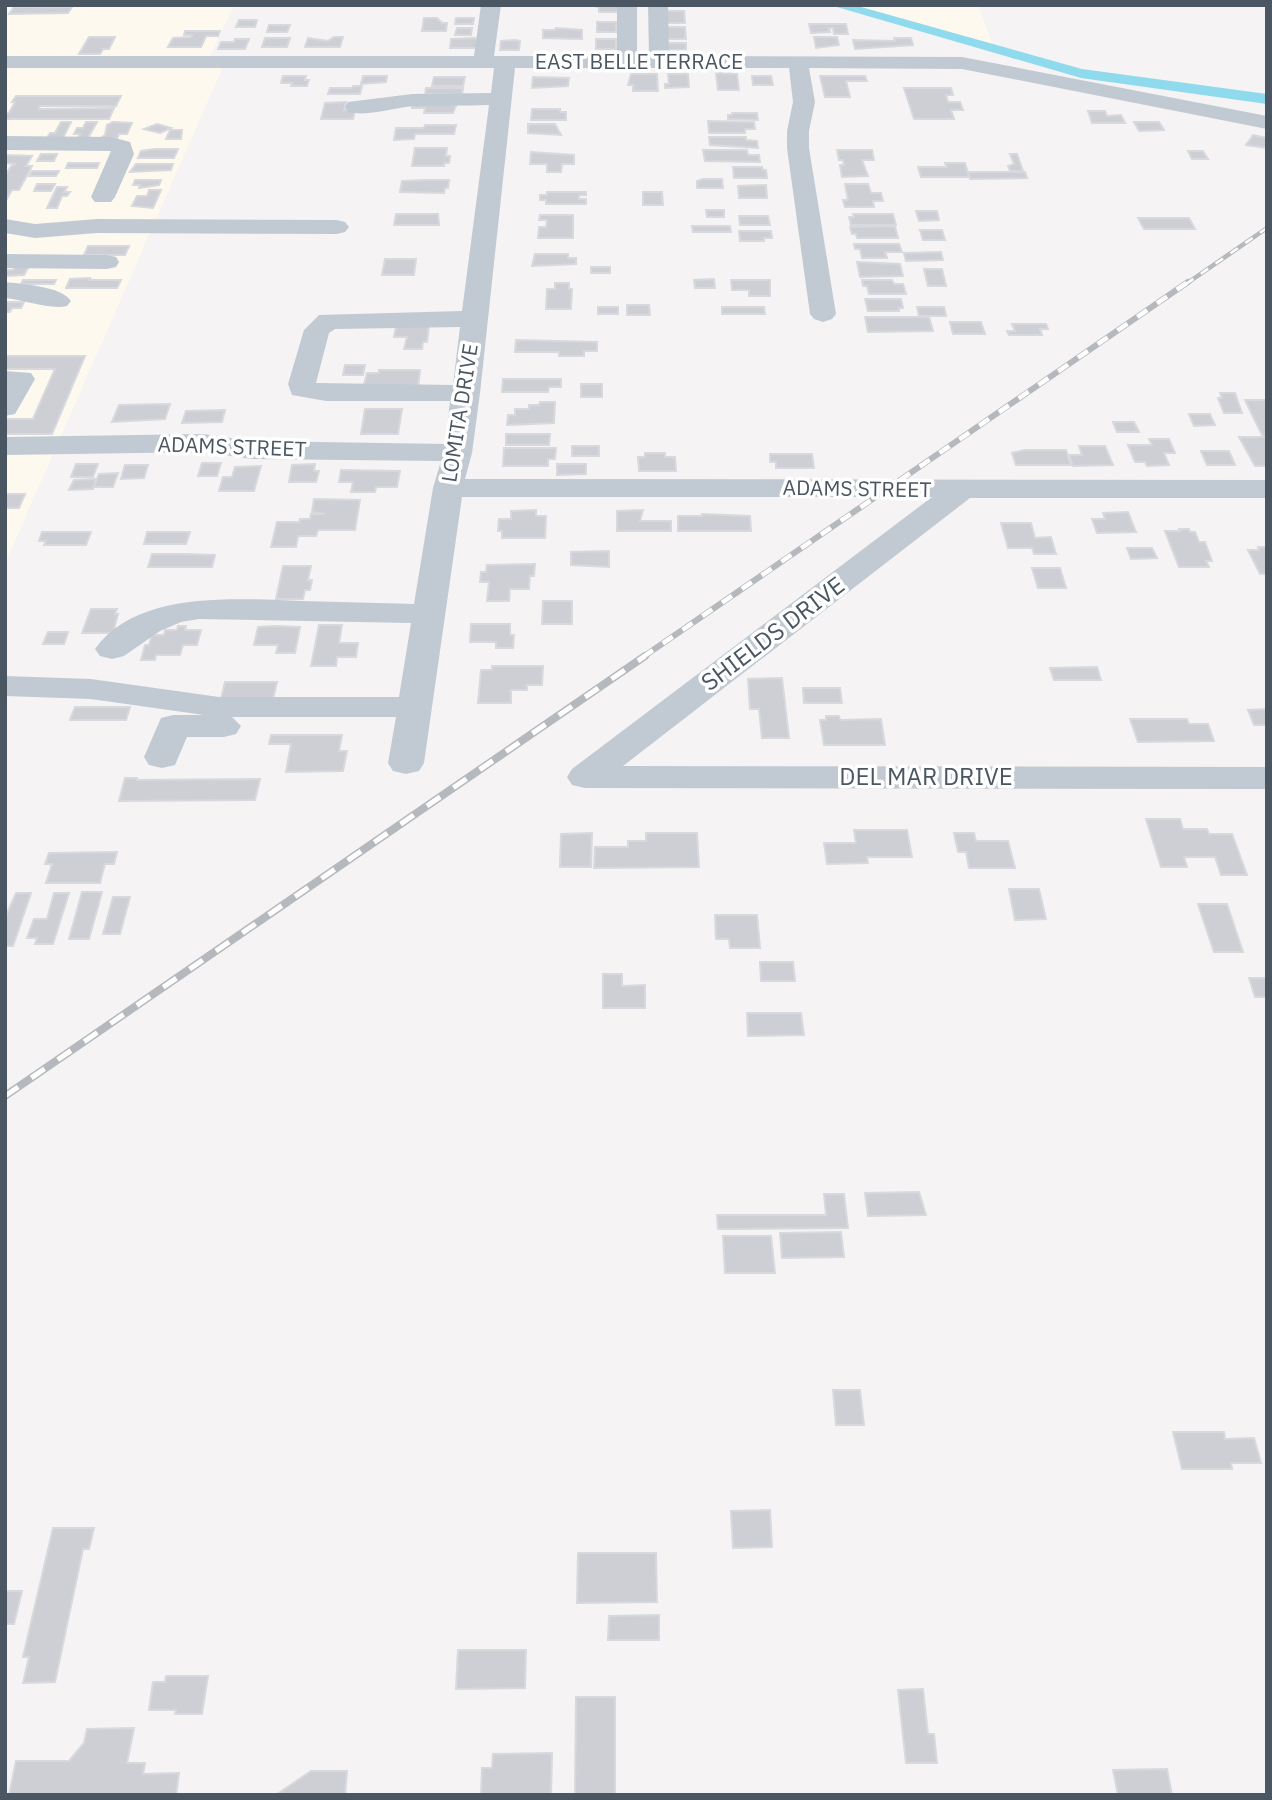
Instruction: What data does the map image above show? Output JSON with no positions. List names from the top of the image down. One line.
{"streets":{"street":["EAST BELLE TERRACE","LOMITA DRIVE","ADAMS STREET","SHIELDS DRIVE","DEL MAR DRIVE"]},"crossings":[["EAST BELLE TERRACE","LOMITA DRIVE"],["LOMITA DRIVE","ADAMS STREET"],["ADAMS STREET","SHIELDS DRIVE"],["SHIELDS DRIVE","DEL MAR DRIVE"]]}
